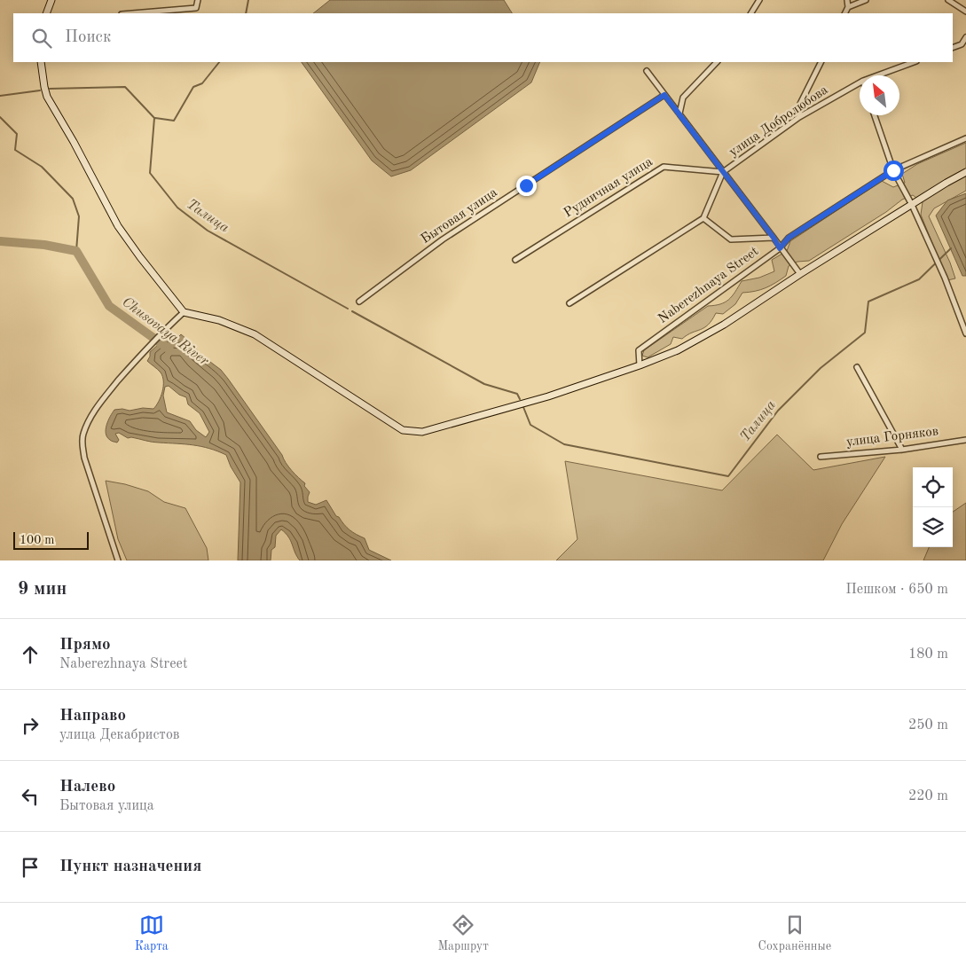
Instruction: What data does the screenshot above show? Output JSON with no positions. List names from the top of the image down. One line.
{"streets":{"street":["улица Добролюбова","Рудничная улица","Бытовая улица","Naberezhnaya Street","улица Горняков"]},"crossings":[["улица Добролюбова","Рудничная улица"]],"water":["Талица","Chusovaya River"],"scale_bar":"100 m","north":"top left","page":{"search":"Поиск","scale":"100 m","heading":["9 мин","Пешком · 650 m"],"list":[["Прямо","Naberezhnaya Street","180 m"],["Направо","улица Декабристов","250 m"],["Налево","Бытовая улица","220 m"],"Пункт назначения"],"nav":["Карта","Маршрут","Сохранённые"]}}
